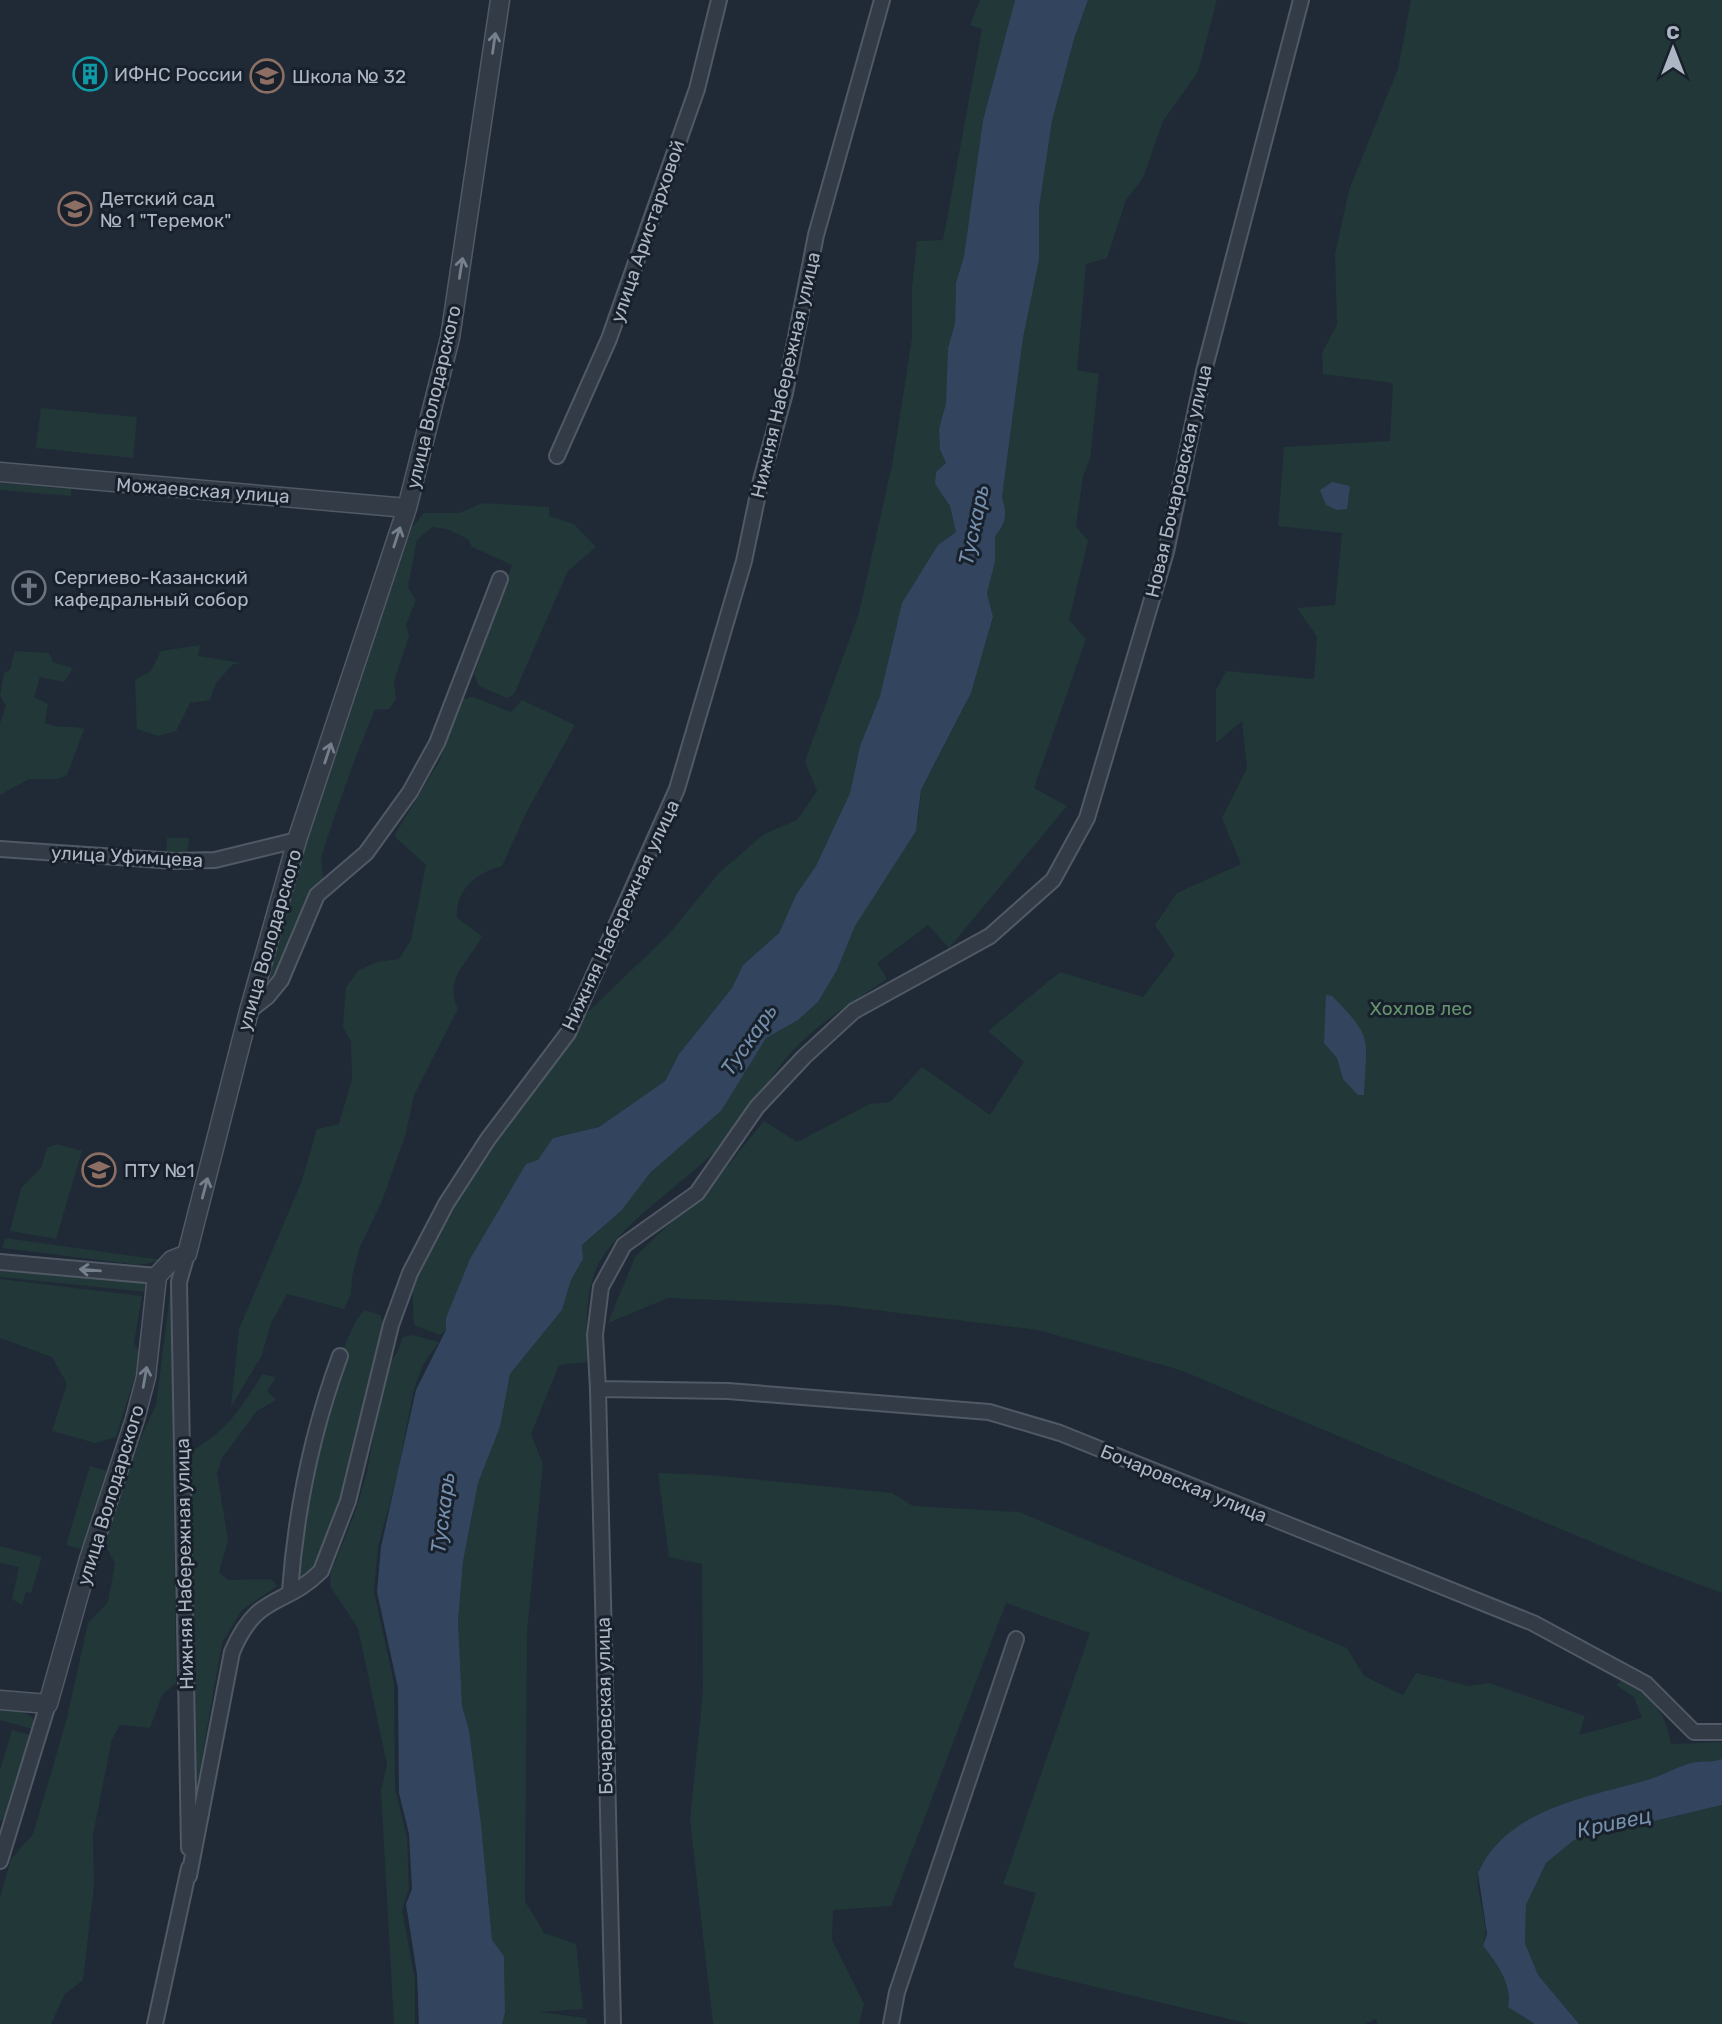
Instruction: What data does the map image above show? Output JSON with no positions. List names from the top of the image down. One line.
{"streets":{"street":["улица Аристарховой","Нижняя Набережная улица","улица Володарского","Новая Бочаровская улица","Можаевская улица","улица Уфимцева","Бочаровская улица"]},"crossings":[["Нижняя Набережная улица","улица Володарского"],["улица Володарского","Можаевская улица"],["улица Володарского","улица Уфимцева"],["Новая Бочаровская улица","Бочаровская улица"]],"one_way":["улица Володарского"],"water":["Тускарь","Кривец"],"parks":["Хохлов лес"],"places":{"building":["ИФНС России"],"school or university":["Школа № 32","Детский сад № 1 \"Теремок\"","ПТУ №1"],"church":["Сергиево-Казанский кафедральный собор"]},"north":"top"}
